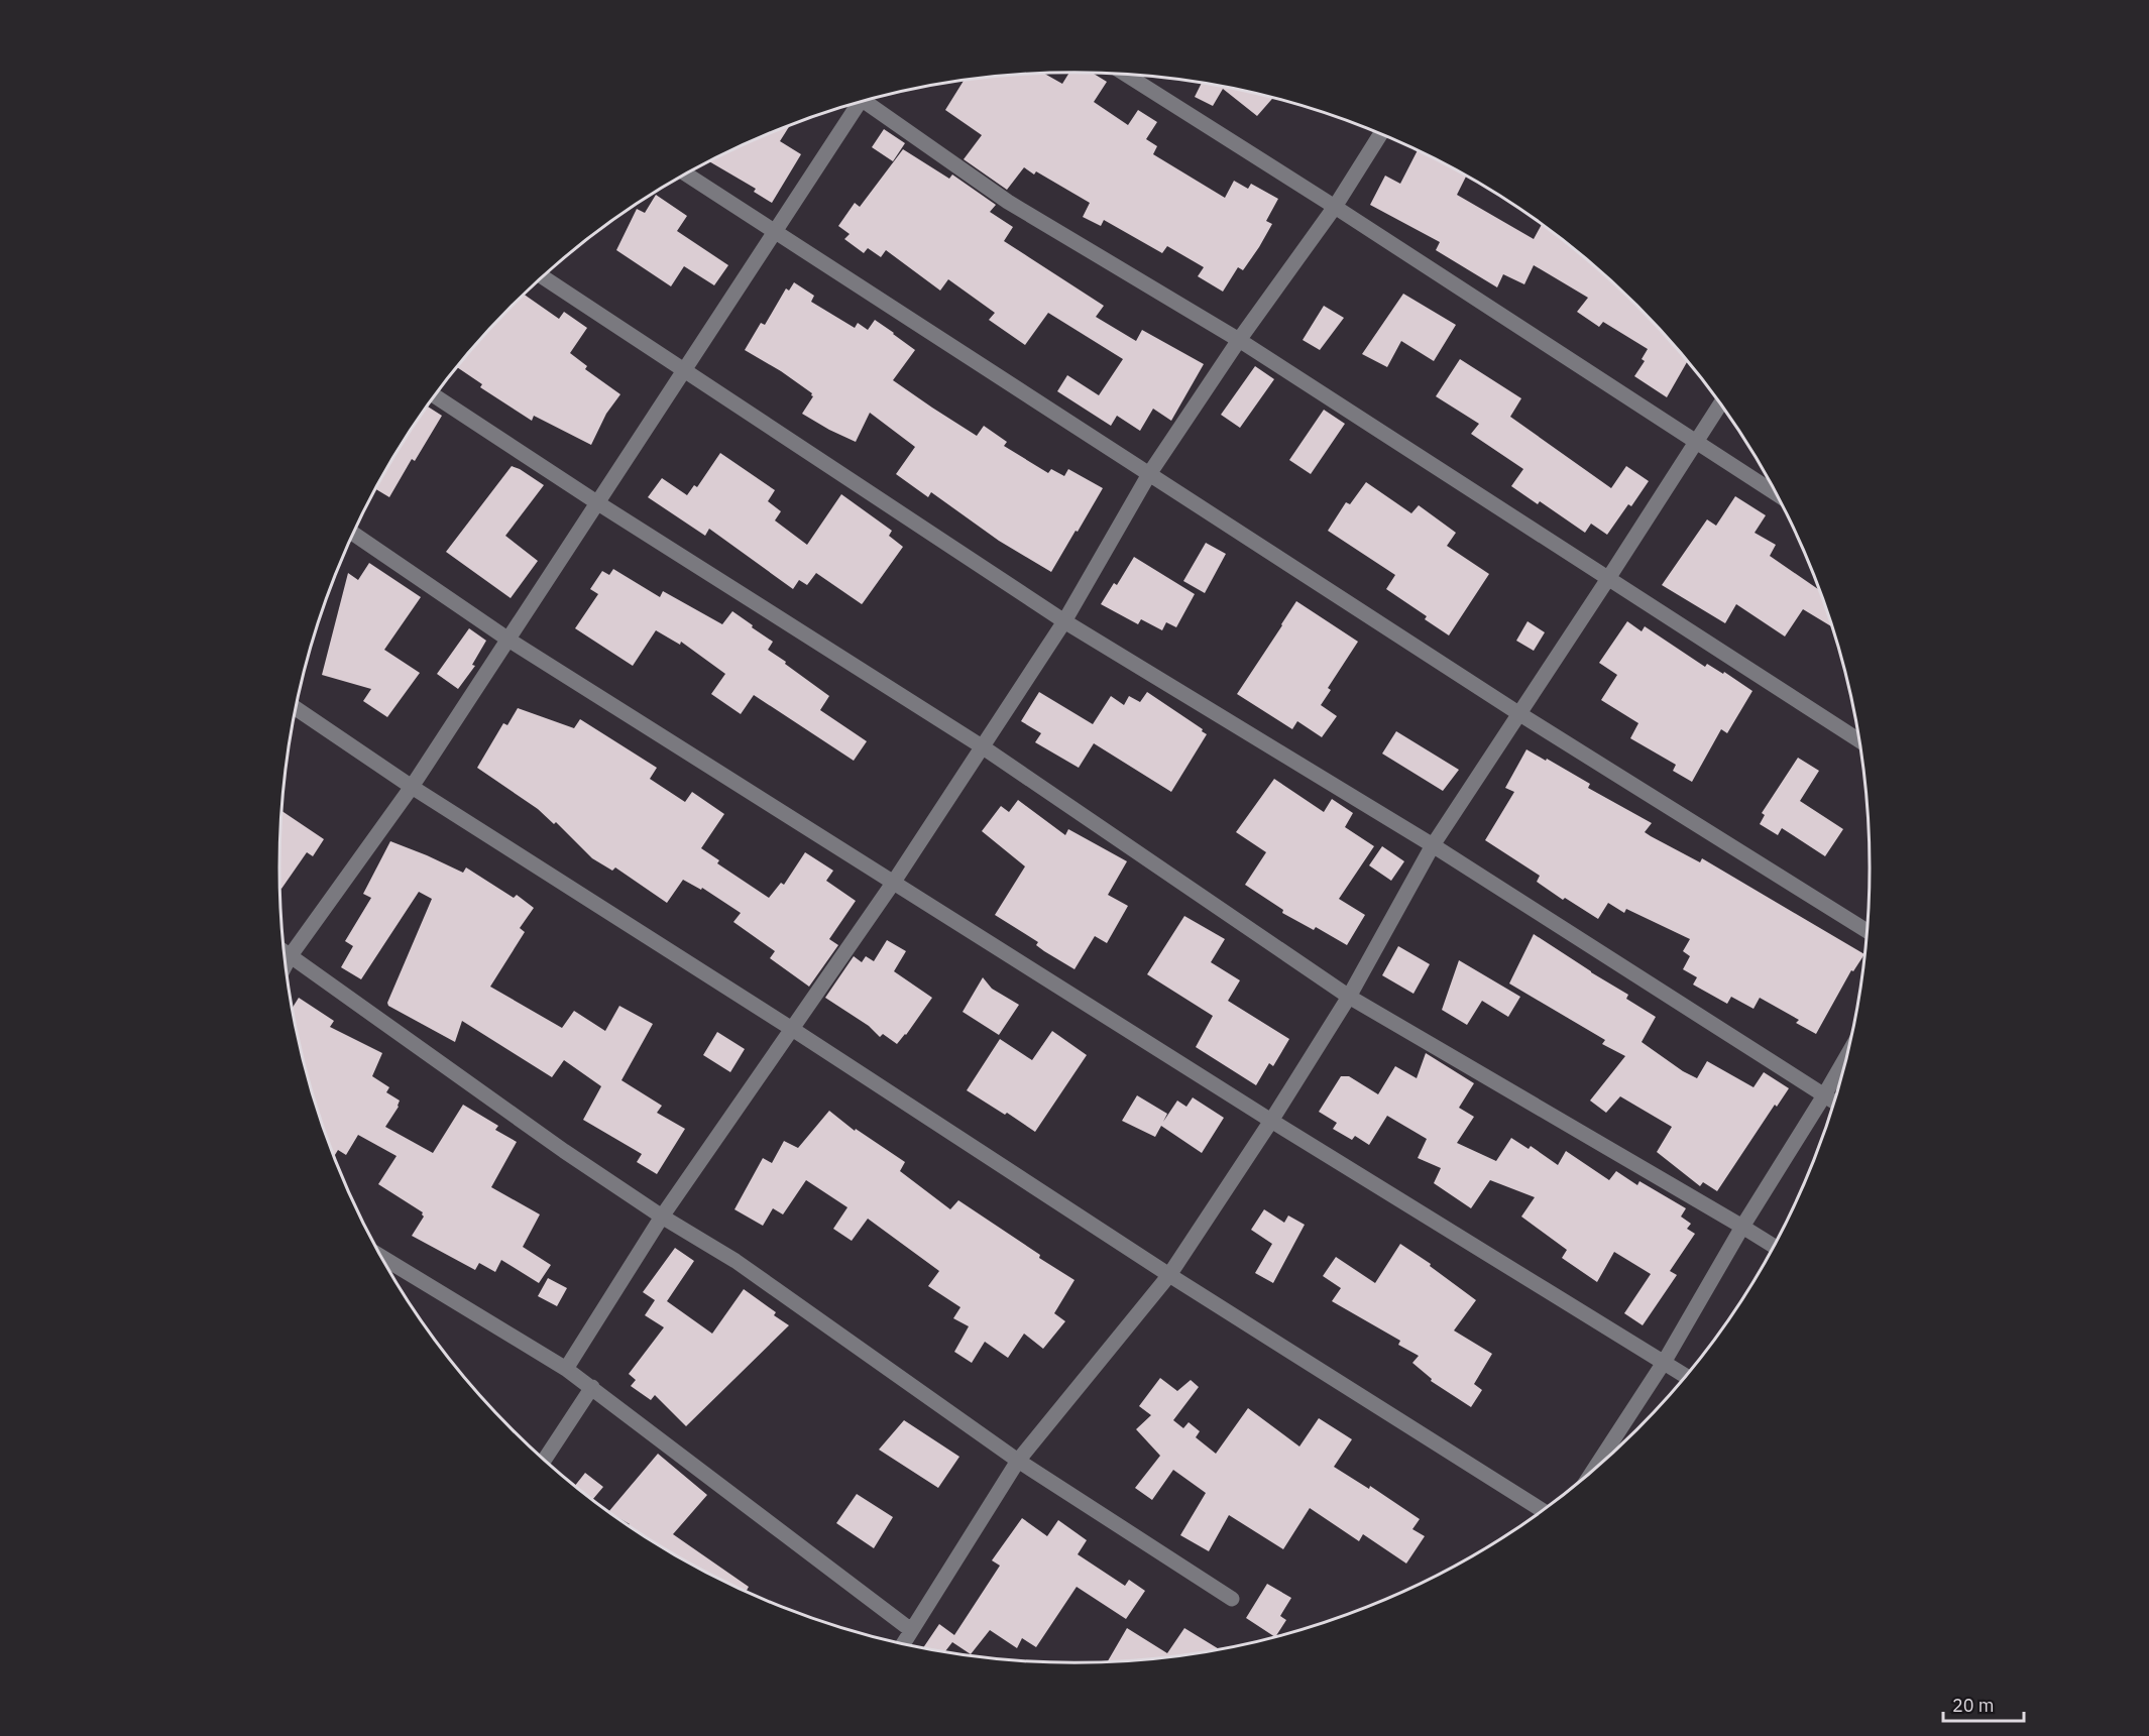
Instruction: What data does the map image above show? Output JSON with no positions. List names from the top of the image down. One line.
{"scale_bar":"20 m"}
